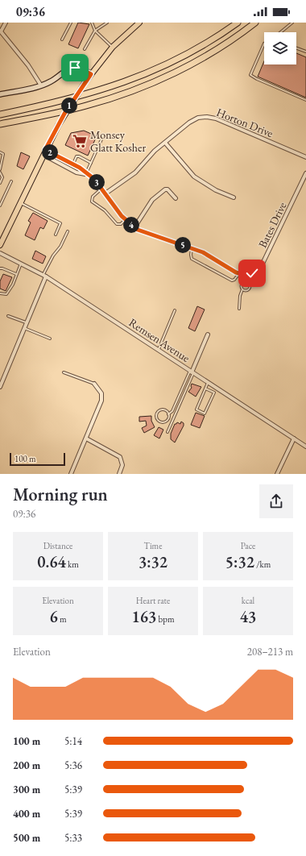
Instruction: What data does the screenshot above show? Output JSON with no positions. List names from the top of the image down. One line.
{"streets":{"street":["Horton Drive","Bates Drive","Remsen Avenue"]},"places":{"supermarket":["Monsey Glatt Kosher"]},"scale_bar":"100 m","page":{"status":"09:36","pins":["1","2","3","4","5"],"scale":"100 m","heading":["Morning run","09:36"],"stats":[["Distance","0.64 km"],["Time","3:32"],["Pace","5:32 /km"],["Elevation","6 m"],["Heart rate","163 bpm"],["kcal","43"]],"chart":["Elevation","208–213 m"],"list":[{"name":"100 m","note":"5:14"},{"name":"200 m","note":"5:36"},{"name":"300 m","note":"5:39"},{"name":"400 m","note":"5:39"},{"name":"500 m","note":"5:33"}]}}
